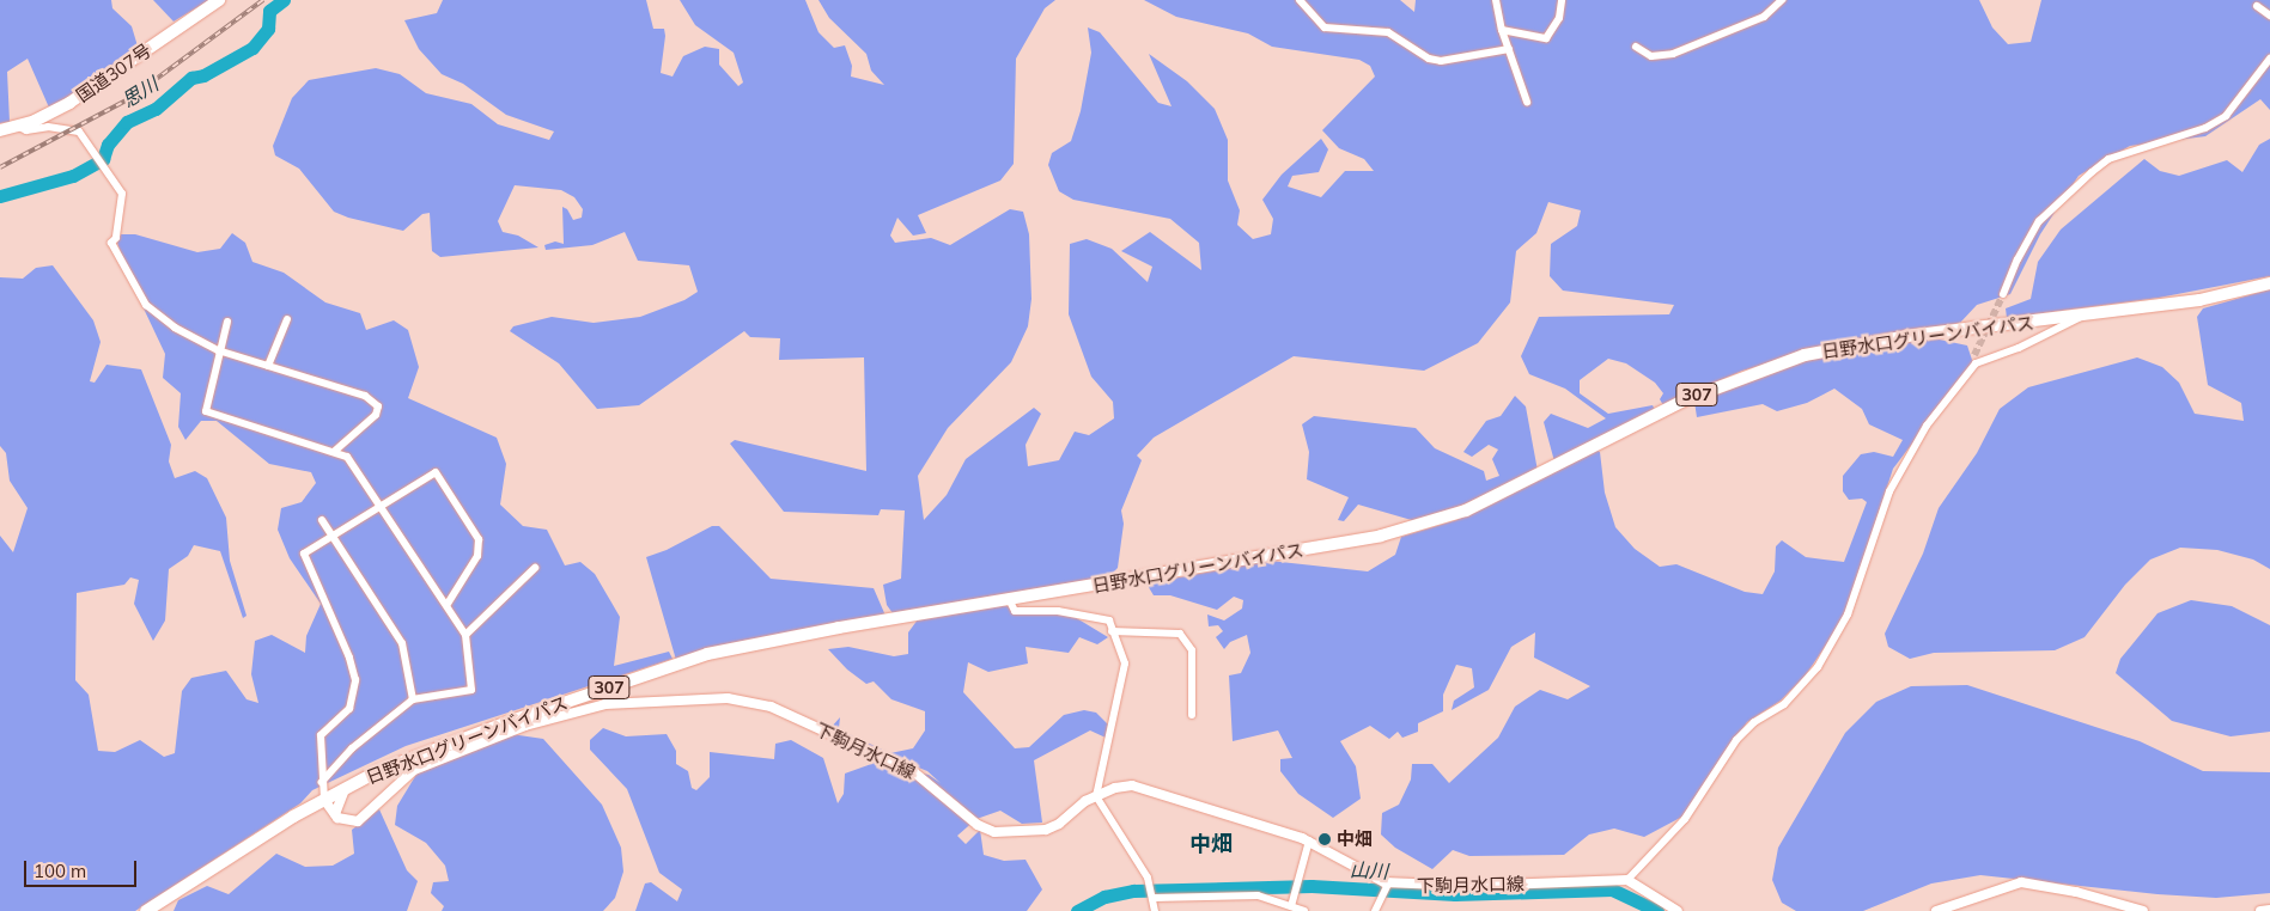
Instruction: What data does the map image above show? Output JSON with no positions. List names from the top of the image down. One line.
{"streets":{"highway":["国道307号","日野水口グリーンバイパス","307"],"main road":["下駒月水口線"]},"districts":["中畑"],"water":["思川","山川"],"places":["中畑"],"scale_bar":"100 m"}
